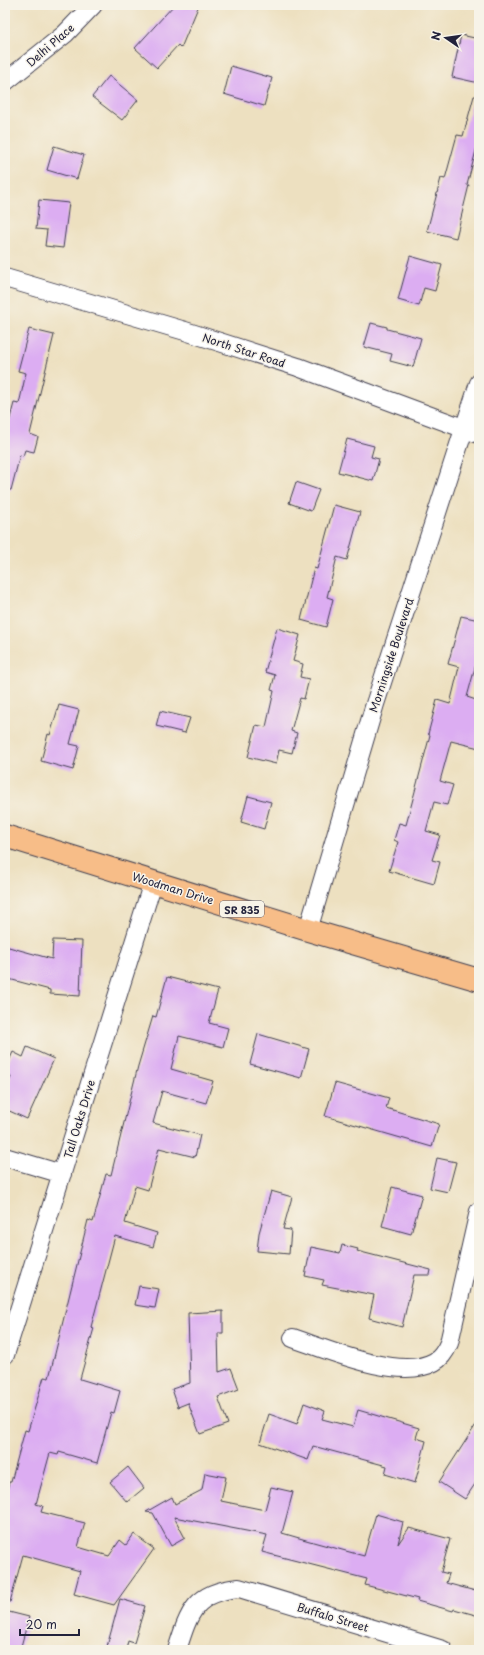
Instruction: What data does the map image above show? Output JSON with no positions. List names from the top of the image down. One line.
{"streets":{"main road":["Woodman Drive","SR 835"],"street":["Delhi Place","North Star Road","Morningside Boulevard","Tall Oaks Drive","Buffalo Street"]},"crossings":[["North Star Road","Morningside Boulevard"],["Morningside Boulevard","Woodman Drive"],["Woodman Drive","Tall Oaks Drive"]],"scale_bar":"20 m","north":"left"}
